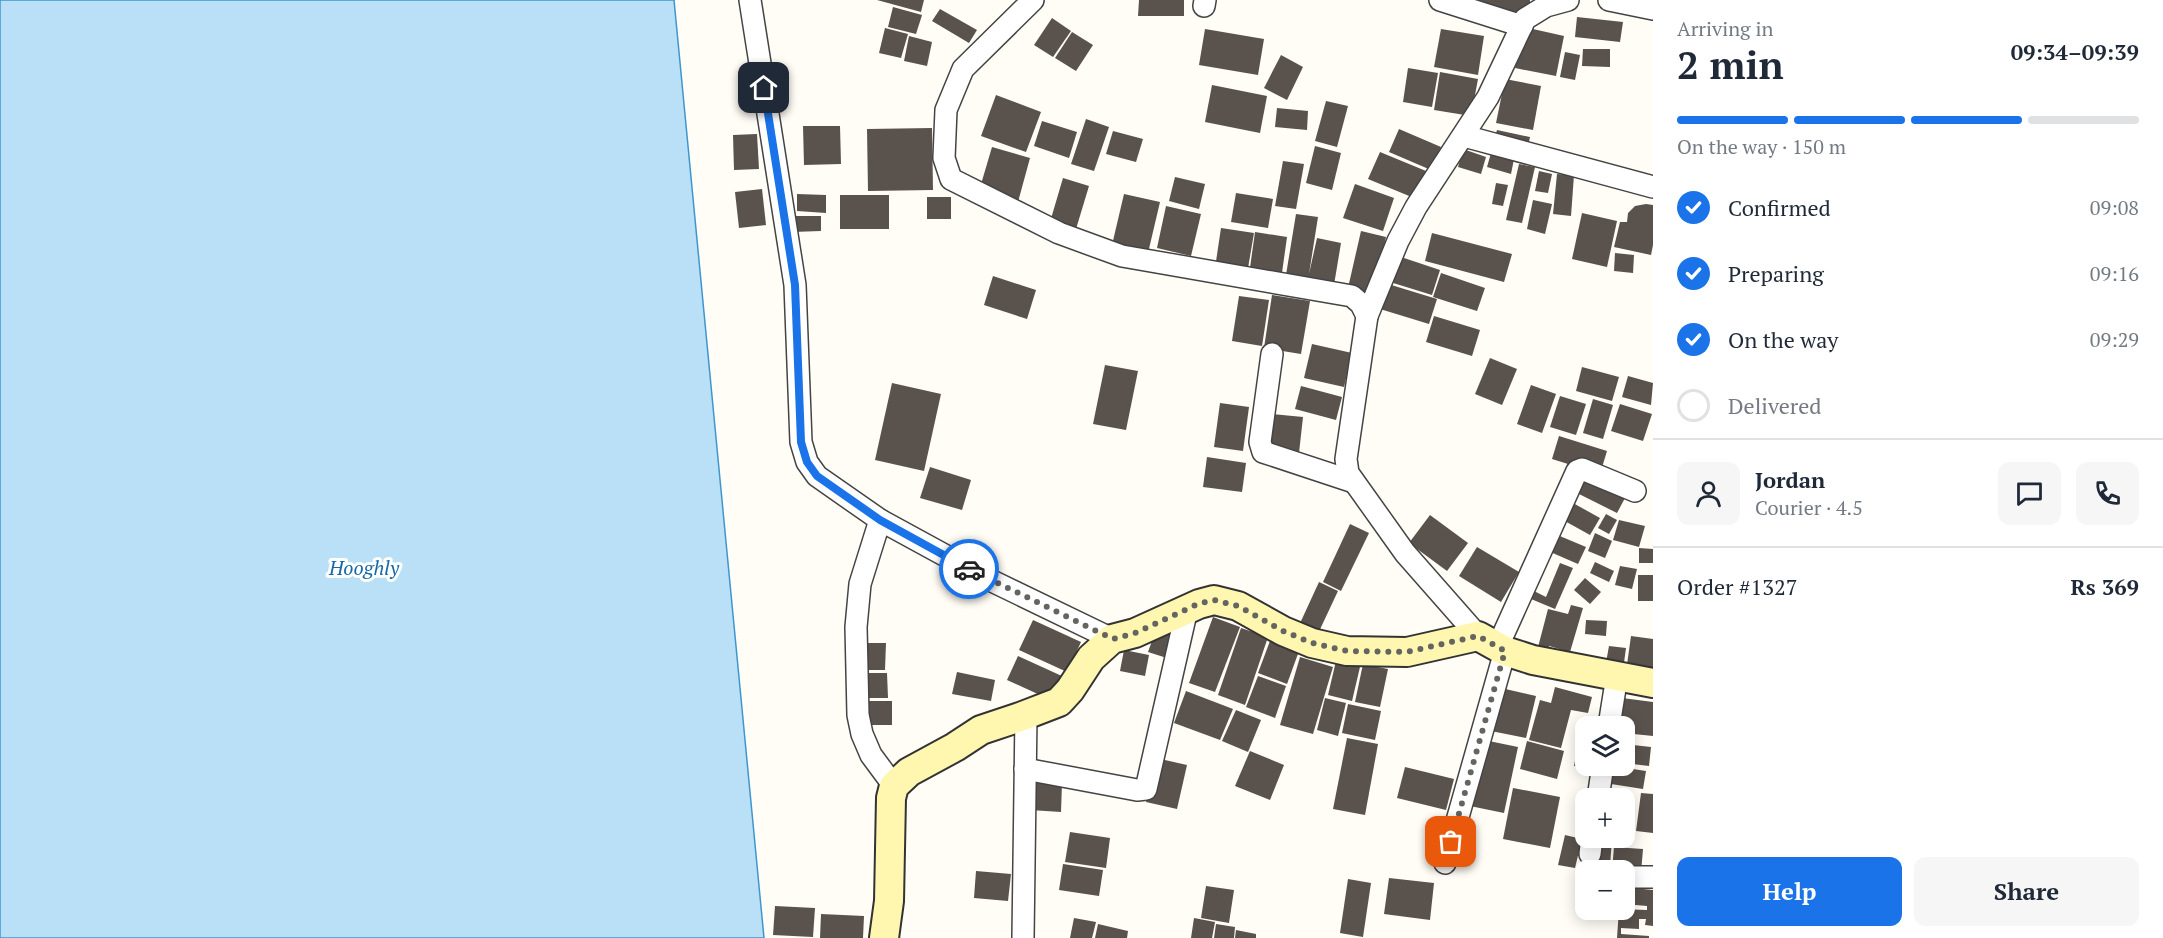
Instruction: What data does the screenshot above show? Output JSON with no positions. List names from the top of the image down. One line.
{"water":["Hooghly"],"page":{"heading":["2 min","Arriving in","09:34–09:39"],"panel":["Jordan","Courier · 4.5","Order #1327","Rs 369"],"bar":"On the way · 150 m","list":[["Confirmed","09:08"],["Preparing","09:16"],["On the way","09:29"],"Delivered"],"map_buttons":["+","−"],"buttons":["Help","Share"]}}
